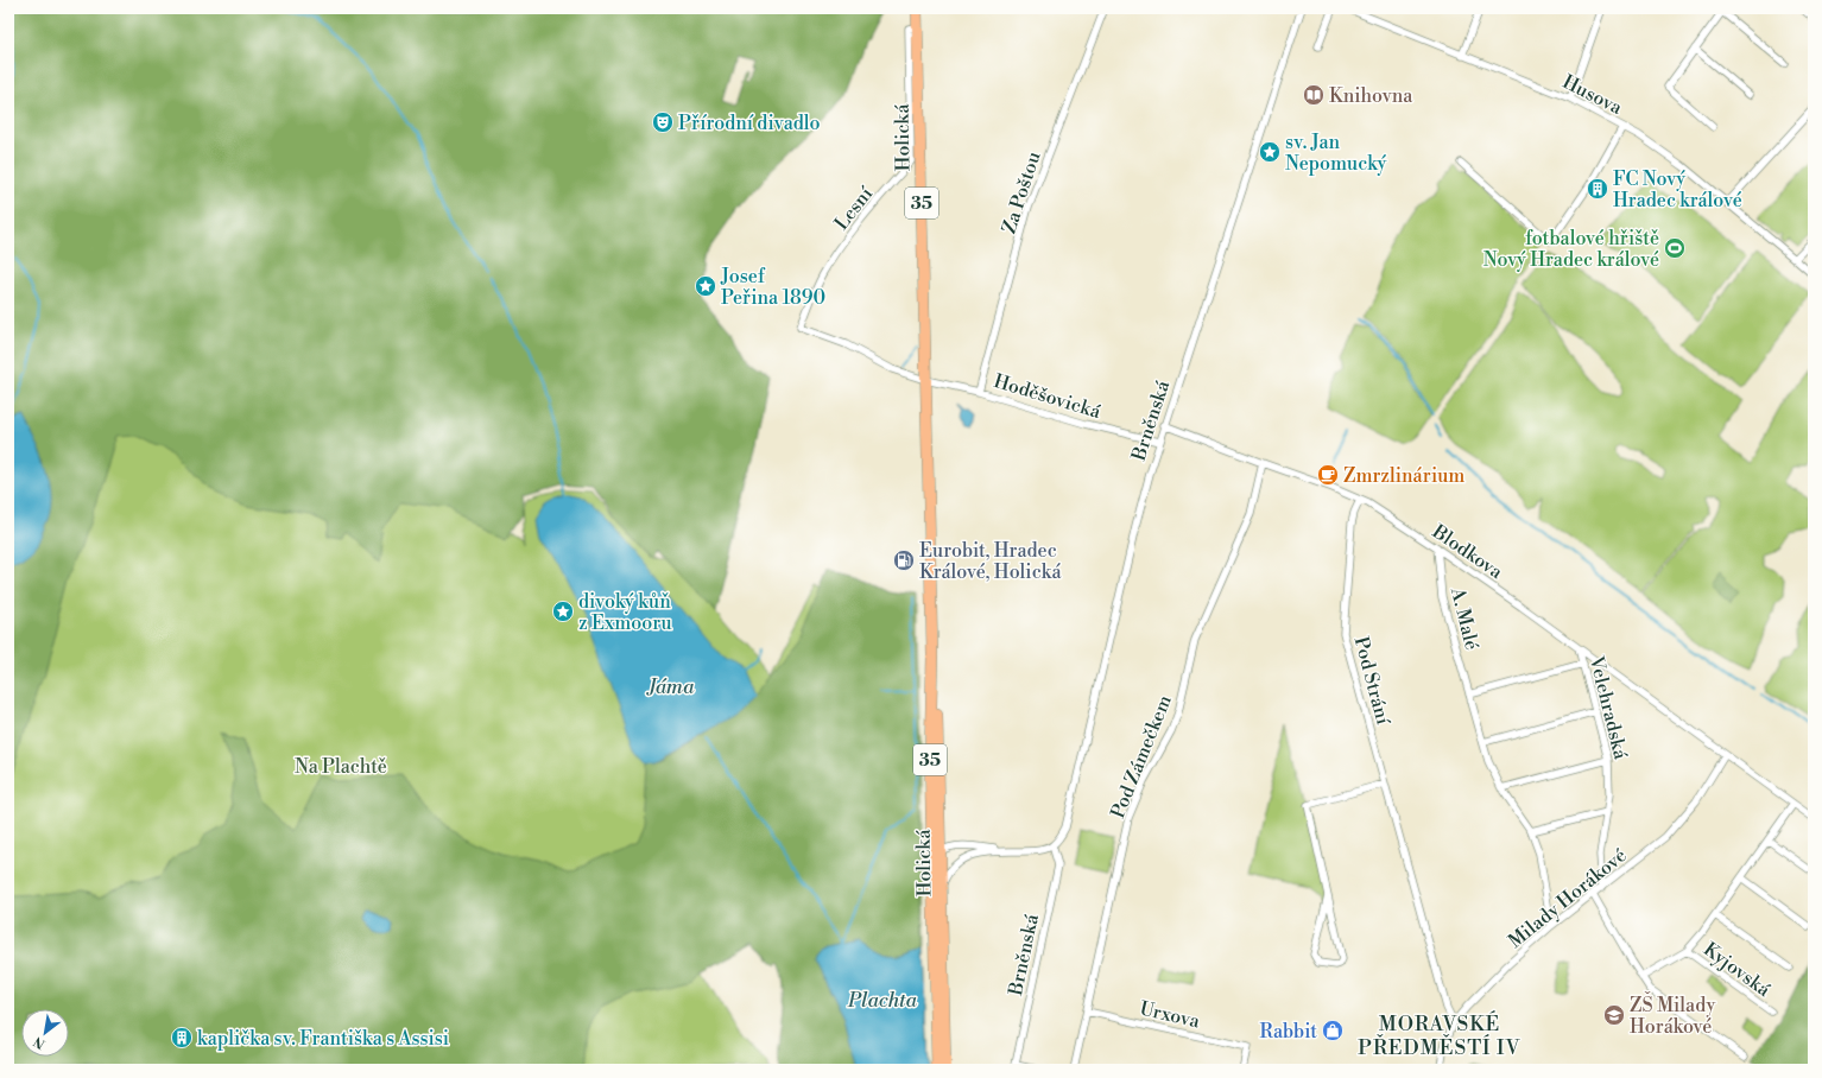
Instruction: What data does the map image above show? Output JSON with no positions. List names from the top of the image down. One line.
{"streets":{"main road":["Holická","35"],"street":["Husova","Za Poštou","Lesní","Hoděšovická","Brněnská","Blodkova","A. Malé","Pod Strání","Velehradská","Pod Zámečkem","Milady Horákové","Kyjovská","Urxova"]},"crossings":[["Holická","Lesní"],["Holická","Hoděšovická"],["Za Poštou","Hoděšovická"],["Lesní","Hoděšovická"],["Hoděšovická","Brněnská"],["Brněnská","Blodkova"],["Blodkova","A. Malé"],["Blodkova","Pod Strání"],["Blodkova","Velehradská"],["Blodkova","Pod Zámečkem"],["Blodkova","Milady Horákové"],["A. Malé","Milady Horákové"],["Pod Strání","Milady Horákové"],["Velehradská","Milady Horákové"],["Pod Zámečkem","Urxova"]],"districts":["MORAVSKÉ PŘEDMĚSTÍ IV"],"water":["Jáma","Plachta"],"parks":["Na Plachtě"],"places":{"library":["Knihovna"],"theatre":["Přírodní divadlo"],"place":["sv. Jan Nepomucký","Josef Peřina 1890","divoký kůň z Exmooru"],"building":["FC Nový Hradec králové","kaplička sv. Františka s Assisi"],"sports":["fotbalové hřiště Nový Hradec králové"],"cafe":["Zmrzlinárium"],"fuel station":["Eurobit, Hradec Králové, Holická"],"school or university":["ZŠ Milady Horákové"],"shop":["Rabbit"]},"north":"bottom left"}
